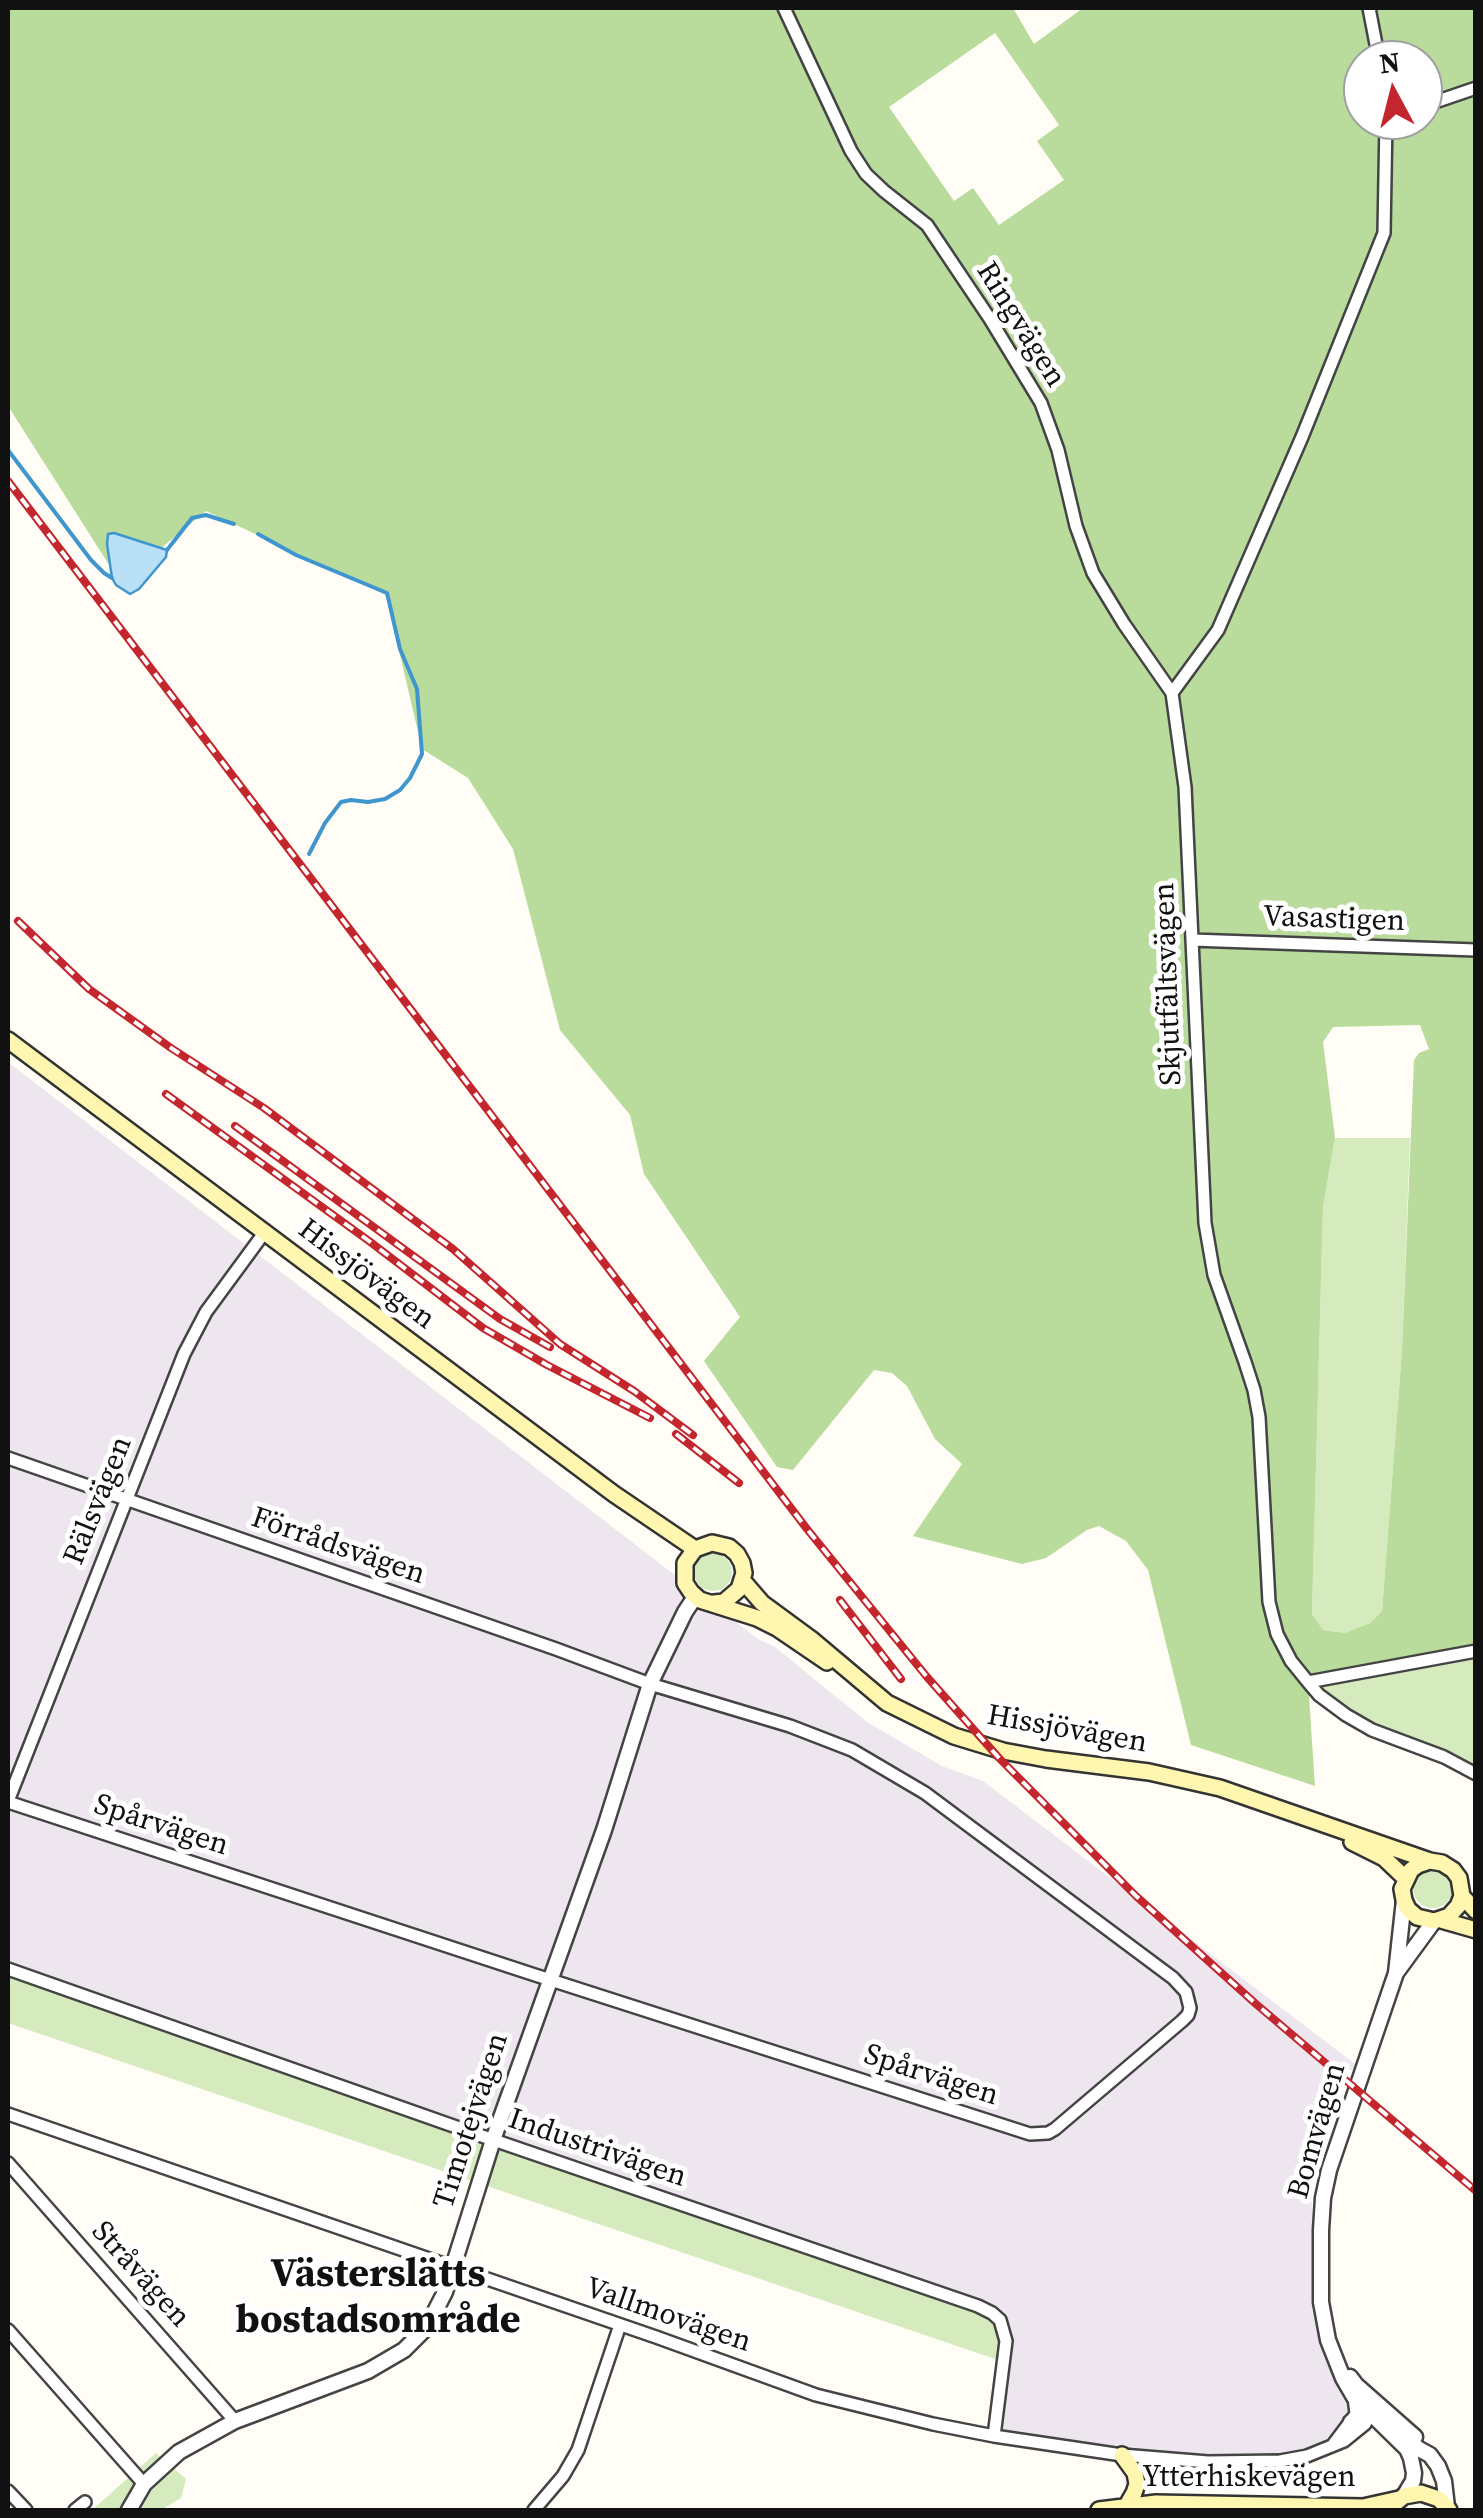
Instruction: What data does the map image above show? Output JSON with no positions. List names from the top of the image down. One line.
{"streets":{"main road":["Hissjövägen","Ytterhiskevägen"],"street":["Ringvägen","Vasastigen","Skjutfältsvägen","Rälsvägen","Förrådsvägen","Spårvägen","Timotejvägen","Bomvägen","Industrivägen","Stråvägen","Vallmovägen"]},"crossings":[["Ringvägen","Skjutfältsvägen"],["Vasastigen","Skjutfältsvägen"],["Hissjövägen","Rälsvägen"],["Hissjövägen","Timotejvägen"],["Hissjövägen","Bomvägen"],["Rälsvägen","Förrådsvägen"],["Rälsvägen","Spårvägen"],["Förrådsvägen","Spårvägen"],["Förrådsvägen","Timotejvägen"],["Spårvägen","Timotejvägen"],["Timotejvägen","Industrivägen"],["Timotejvägen","Stråvägen"],["Timotejvägen","Vallmovägen"],["Bomvägen","Ytterhiskevägen"],["Industrivägen","Vallmovägen"]],"districts":["Västerslätts bostadsområde"],"north":"top"}
